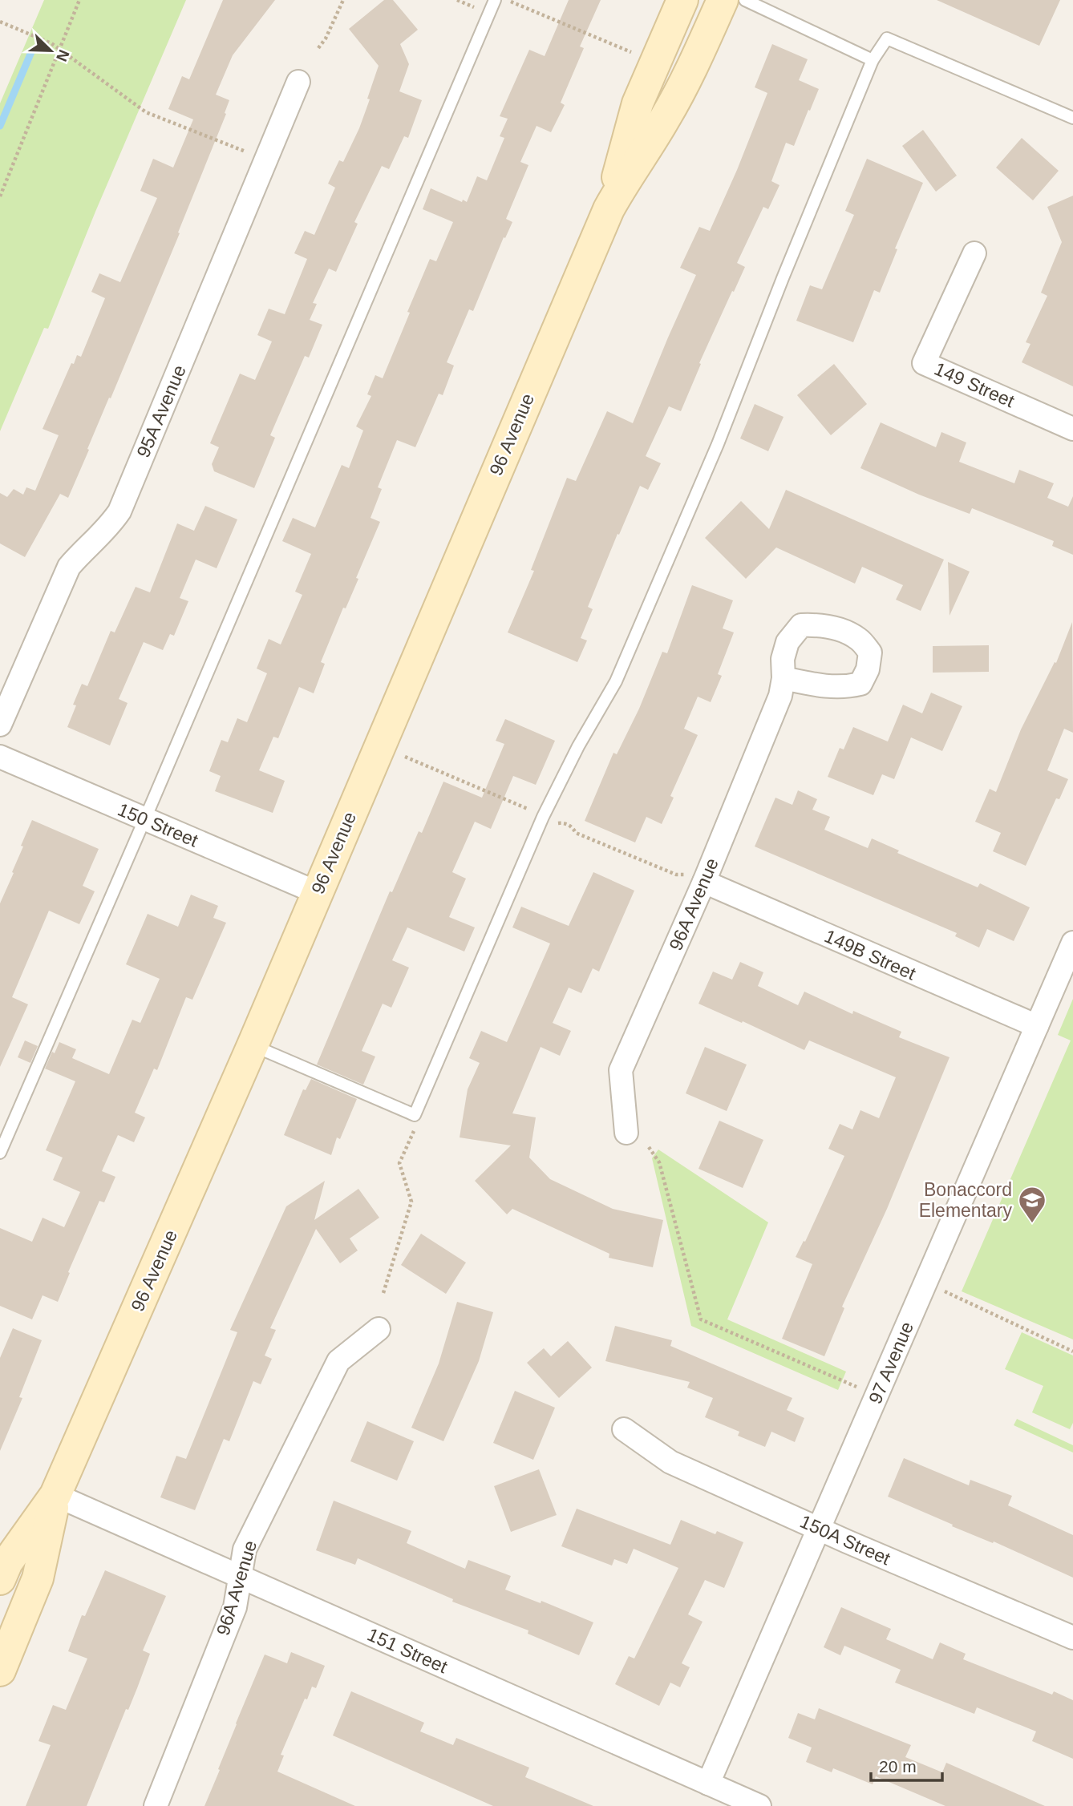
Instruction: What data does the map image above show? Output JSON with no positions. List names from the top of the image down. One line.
{"streets":{"main road":["96 Avenue"],"street":["149 Street","95A Avenue","150 Street","96A Avenue","149B Street","97 Avenue","150A Street","151 Street"]},"crossings":[["96 Avenue","150 Street"],["96 Avenue","151 Street"],["96A Avenue","149B Street"],["96A Avenue","151 Street"],["149B Street","97 Avenue"],["97 Avenue","150A Street"],["97 Avenue","151 Street"]],"places":{"school or university":["Bonaccord Elementary"]},"scale_bar":"20 m","north":"bottom right"}
